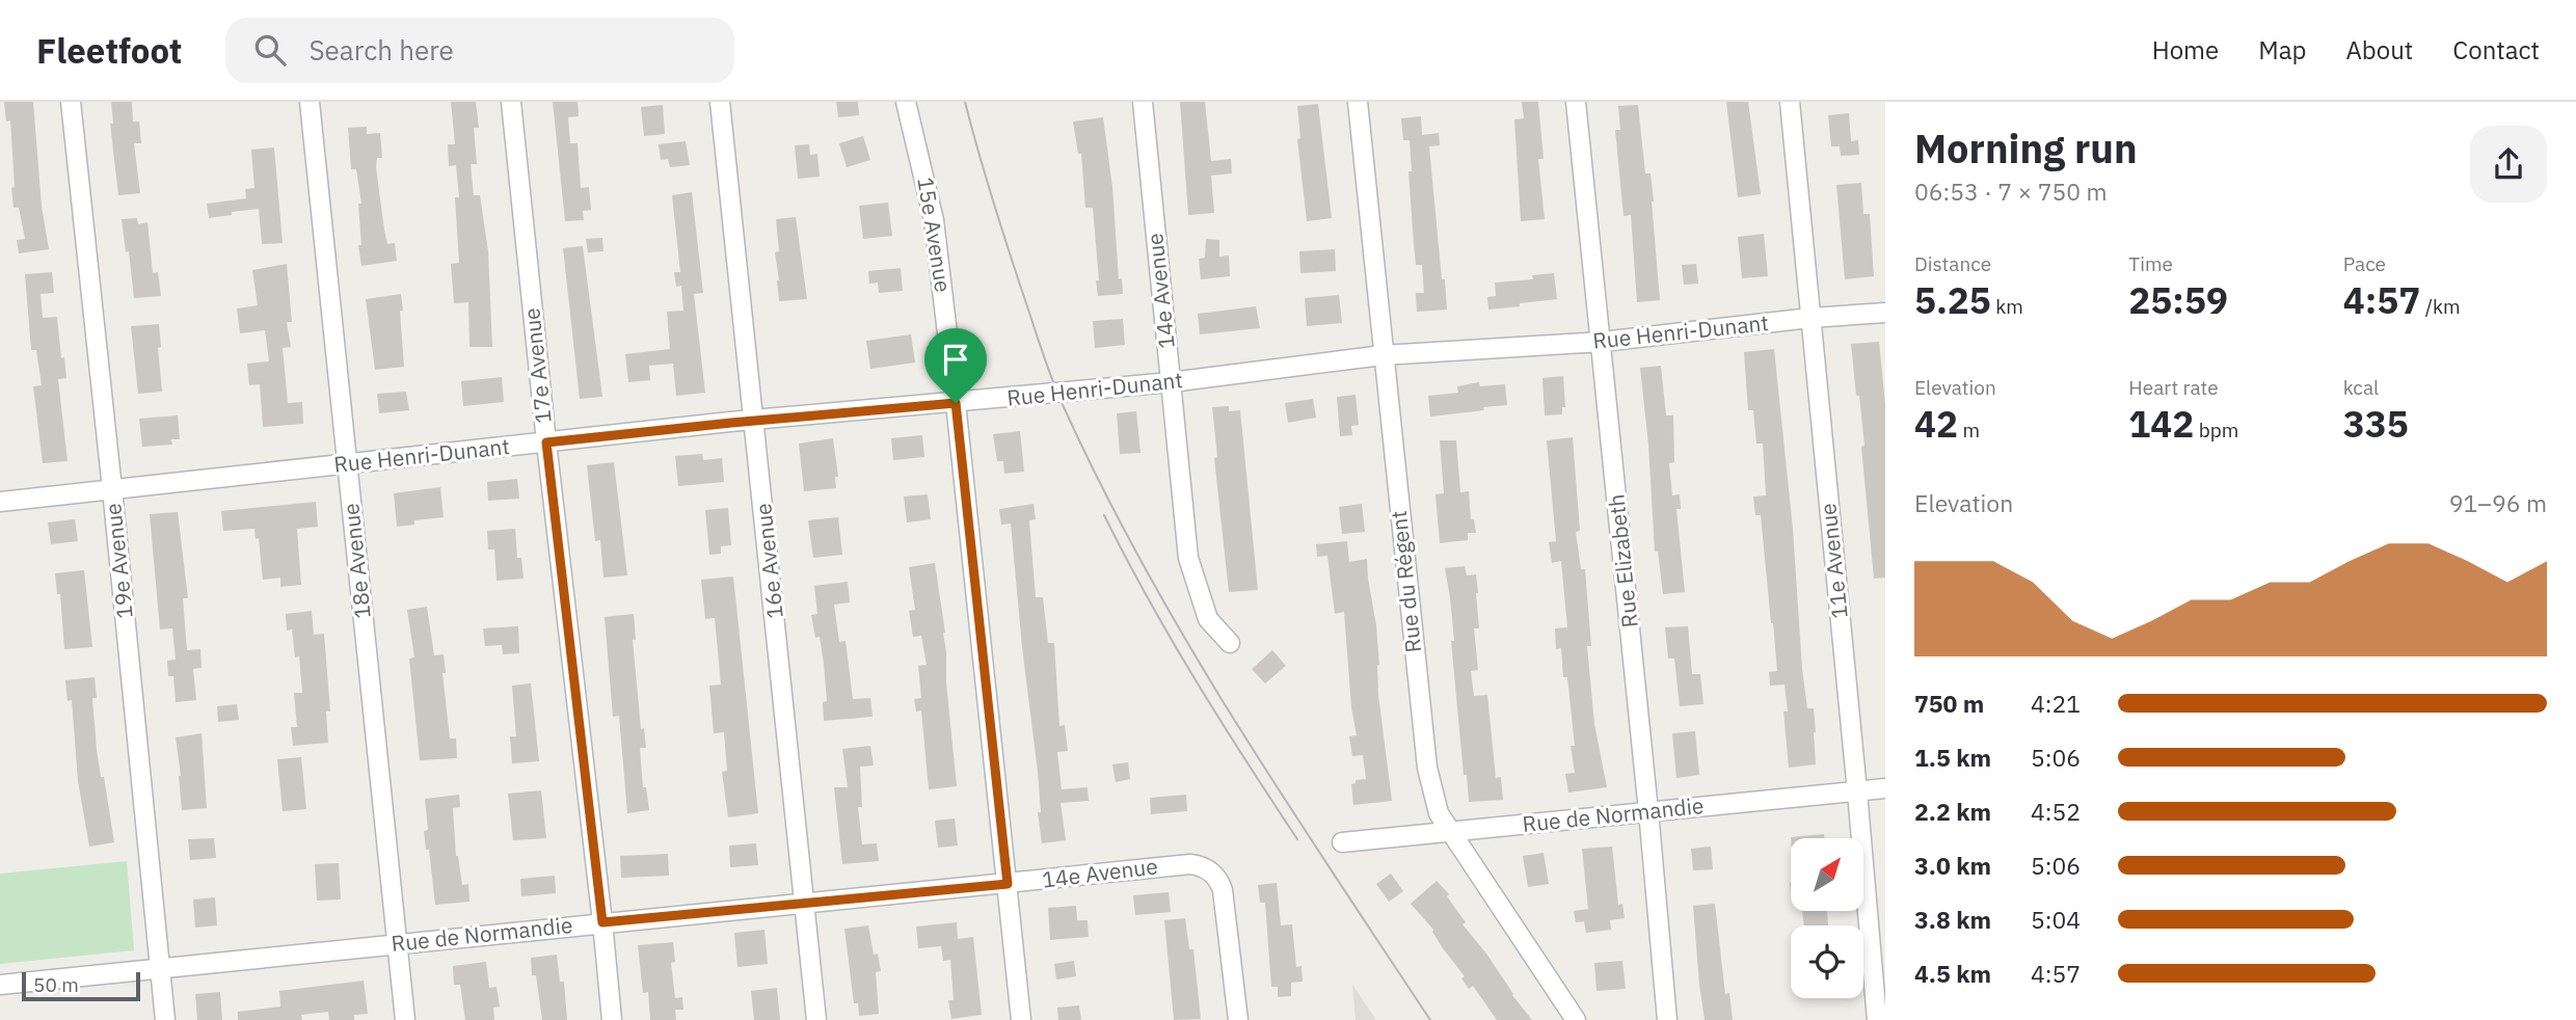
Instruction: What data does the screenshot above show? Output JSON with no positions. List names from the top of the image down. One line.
{"streets":{"street":["15e Avenue","14e Avenue","Rue Henri-Dunant","17e Avenue","19e Avenue","18e Avenue","16e Avenue","Rue Elizabeth","11e Avenue","Rue du Régent","Rue de Normandie"]},"crossings":[["15e Avenue","14e Avenue"],["15e Avenue","Rue Henri-Dunant"],["15e Avenue","Rue de Normandie"],["14e Avenue","Rue Henri-Dunant"],["14e Avenue","Rue de Normandie"],["Rue Henri-Dunant","17e Avenue"],["Rue Henri-Dunant","19e Avenue"],["Rue Henri-Dunant","18e Avenue"],["Rue Henri-Dunant","16e Avenue"],["Rue Henri-Dunant","Rue Elizabeth"],["Rue Henri-Dunant","11e Avenue"],["Rue Henri-Dunant","Rue du Régent"],["17e Avenue","Rue de Normandie"],["19e Avenue","Rue de Normandie"],["18e Avenue","Rue de Normandie"],["16e Avenue","Rue de Normandie"],["Rue Elizabeth","Rue de Normandie"],["11e Avenue","Rue de Normandie"],["Rue du Régent","Rue de Normandie"]],"scale_bar":"50 m","north":"top right","page":{"header":"Fleetfoot","search":"Search here","nav":["Home","Map","About","Contact"],"heading":["Morning run","06:53 · 7 × 750 m"],"stats":[["Distance","5.25 km"],["Time","25:59"],["Pace","4:57 /km"],["Elevation","42 m"],["Heart rate","142 bpm"],["kcal","335"]],"chart":["Elevation","91–96 m"],"list":[{"name":"750 m","note":"4:21"},{"name":"1.5 km","note":"5:06"},{"name":"2.2 km","note":"4:52"},{"name":"3.0 km","note":"5:06"},{"name":"3.8 km","note":"5:04"},{"name":"4.5 km","note":"4:57"}],"scale":"50 m"}}
